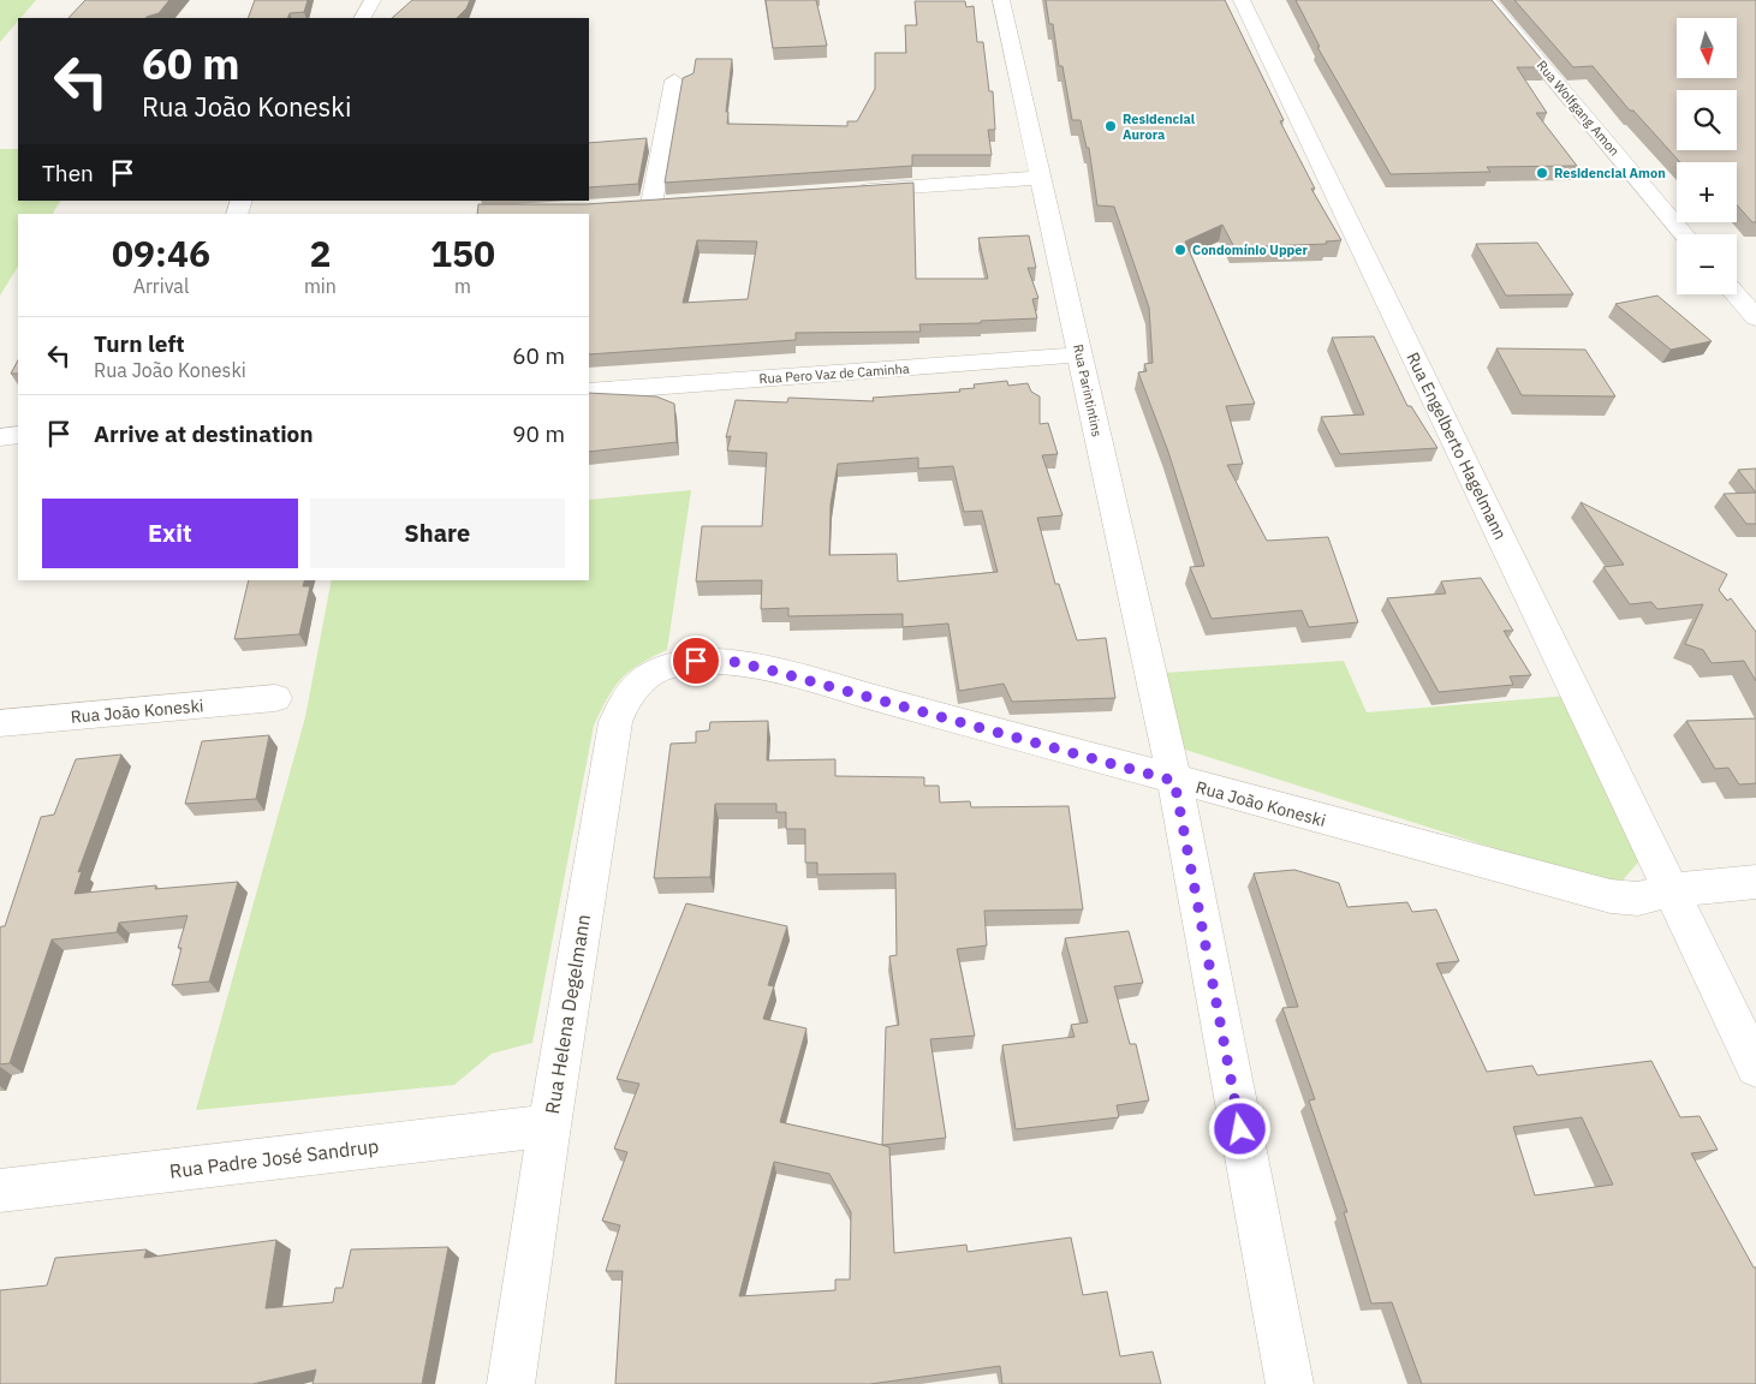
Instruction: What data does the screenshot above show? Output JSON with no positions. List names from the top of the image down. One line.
{"streets":{"street":["Rua Wolfgang Amon","Rua Pero Vaz de Caminha","Rua Parintintins","Rua Engelberto Hagelmann","Rua João Koneski","Rua Helena Degelmann","Rua Padre José Sandrup"]},"crossings":[["Rua Pero Vaz de Caminha","Rua Parintintins"],["Rua Parintintins","Rua João Koneski"],["Rua Engelberto Hagelmann","Rua João Koneski"],["Rua João Koneski","Rua Helena Degelmann"],["Rua Helena Degelmann","Rua Padre José Sandrup"]],"places":["Residencial Aurora","Residencial Amon","Condomínio Upper"],"north":"bottom","page":{"map_buttons":["+","−"],"turn":["60 m","Rua João Koneski"],"then":"Then","eta":["09:46","Arrival","2","min","150","m"],"list":[{"name":"Turn left","note":"Rua João Koneski","value":"60 m"},{"name":"Arrive at destination","value":"90 m"}],"buttons":["Exit","Share"]}}
